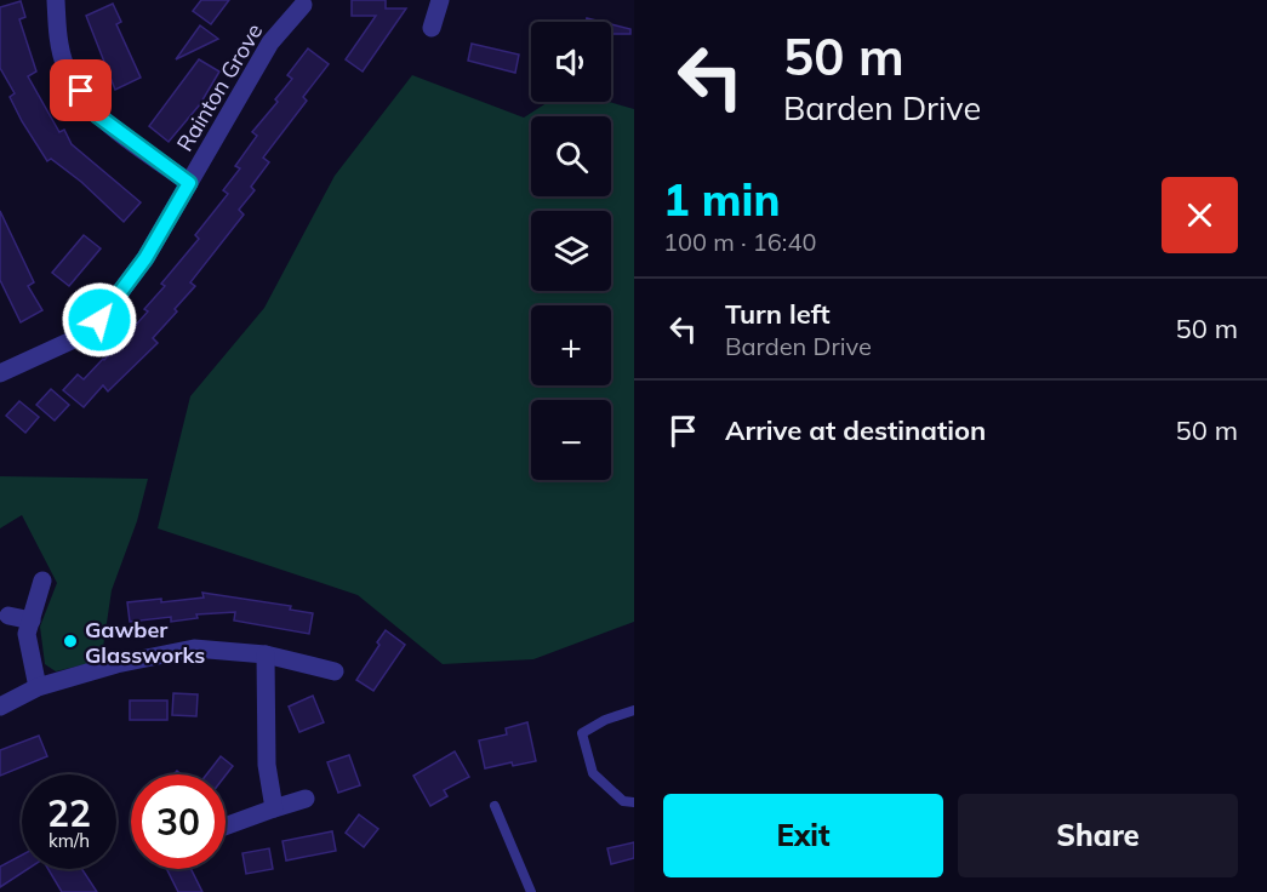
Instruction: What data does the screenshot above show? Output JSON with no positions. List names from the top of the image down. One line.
{"streets":{"street":["Rainton Grove"]},"places":["Gawber Glassworks"],"page":{"turn":["50 m","Barden Drive"],"map_buttons":["+","−"],"heading":["1 min","100 m · 16:40"],"list":[{"name":"Turn left","note":"Barden Drive","value":"50 m"},{"name":"Arrive at destination","value":"50 m"}],"speed":"22 km/h","limit":"30","buttons":["Exit","Share"]}}
